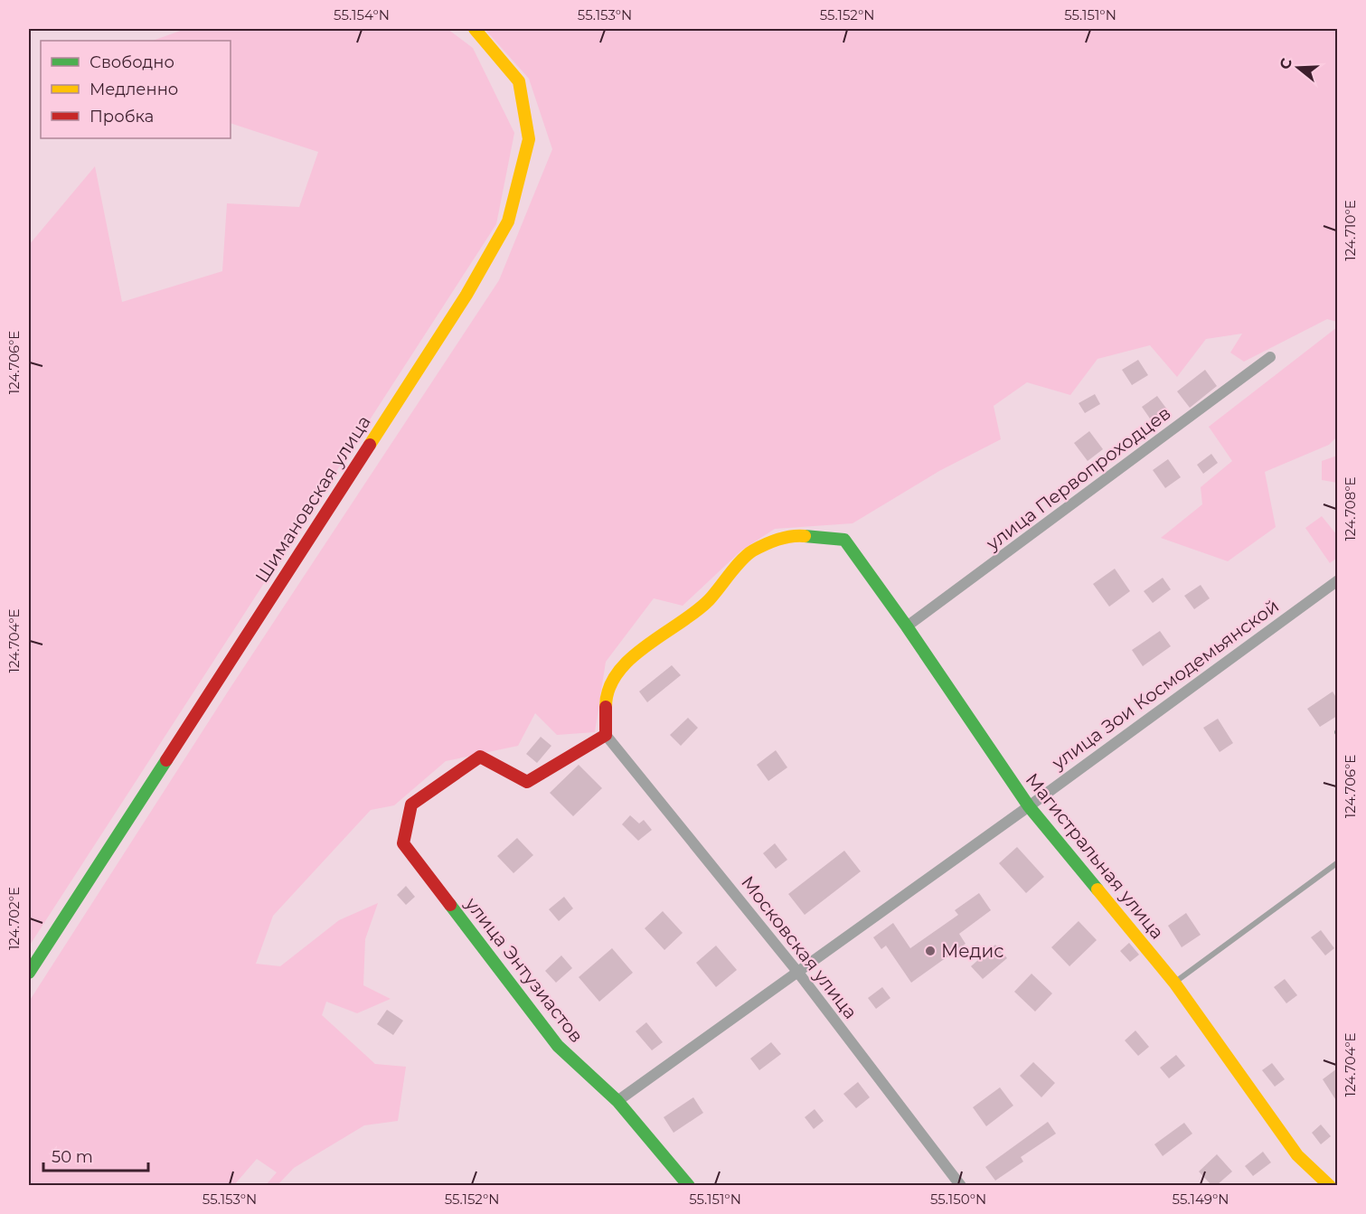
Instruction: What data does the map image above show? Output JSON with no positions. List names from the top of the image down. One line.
{"streets":{"street":["улица Первопроходцев","Шимановская улица","улица Зои Космодемьянской","Магистральная улица","Московская улица","улица Энтузиастов"]},"crossings":[["улица Первопроходцев","Магистральная улица"],["улица Зои Космодемьянской","Магистральная улица"],["улица Зои Космодемьянской","Московская улица"],["улица Зои Космодемьянской","улица Энтузиастов"],["Магистральная улица","Московская улица"],["Магистральная улица","улица Энтузиастов"],["Московская улица","улица Энтузиастов"]],"places":["Медис"],"legend":["Свободно","Медленно","Пробка"],"scale_bar":"50 m","north":"left","coordinates":["55.154°N","55.153°N","55.152°N","55.151°N","124.710°E","124.706°E","124.708°E","124.704°E","124.702°E","55.150°N","55.149°N"]}
